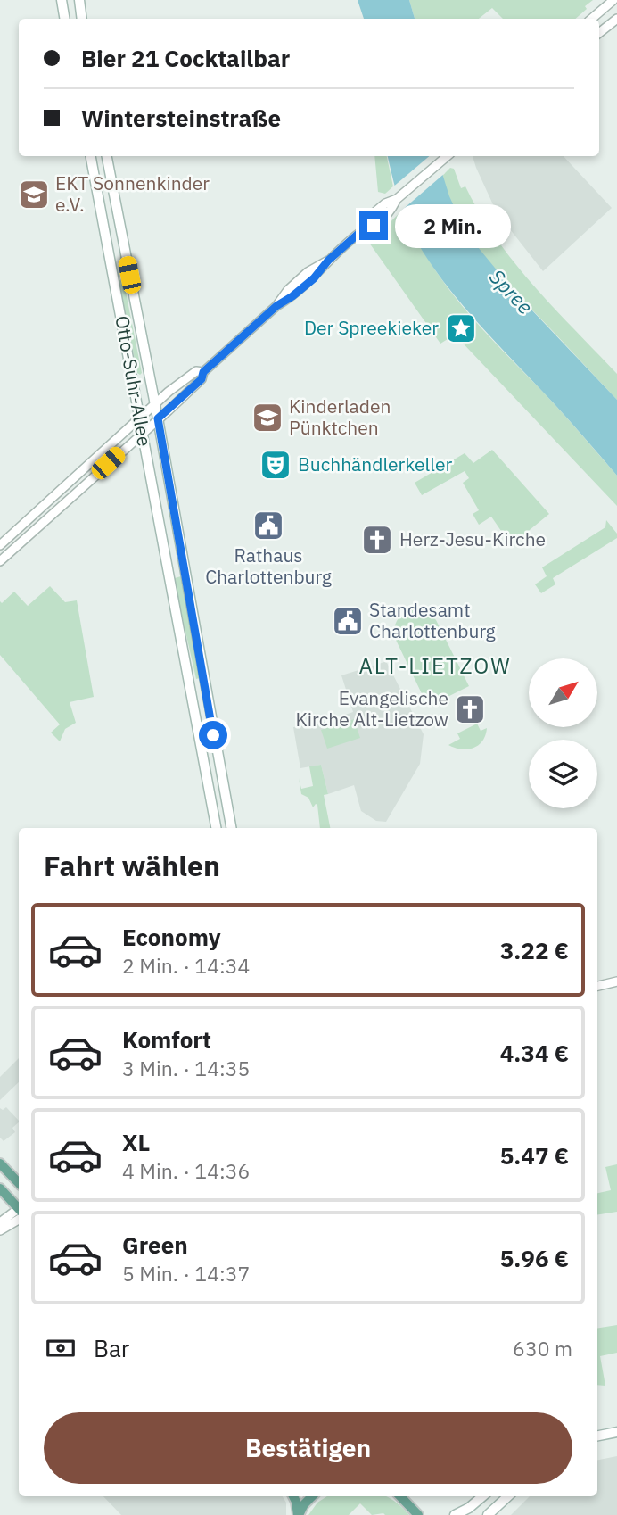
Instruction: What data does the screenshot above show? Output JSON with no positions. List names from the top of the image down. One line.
{"streets":{"main road":["Otto-Suhr-Allee"]},"districts":["ALT-LIETZOW"],"water":["Spree"],"places":{"school or university":["EKT Sonnenkinder e.V.","Kinderladen Pünktchen"],"place":["Der Spreekieker"],"theatre":["Buchhändlerkeller"],"public building":["Rathaus Charlottenburg","Standesamt Charlottenburg"],"church":["Herz-Jesu-Kirche","Evangelische Kirche Alt-Lietzow"]},"north":"top right","page":{"banner":["Bier 21 Cocktailbar","Wintersteinstraße"],"bubble":"2 Min.","heading":"Fahrt wählen","list":[{"name":"Economy","note":"2 Min. · 14:34","value":"3.22 €"},{"name":"Komfort","note":"3 Min. · 14:35","value":"4.34 €"},{"name":"XL","note":"4 Min. · 14:36","value":"5.47 €"},{"name":"Green","note":"5 Min. · 14:37","value":"5.96 €"}],"pay":["Bar","630 m"],"buttons":"Bestätigen"}}
